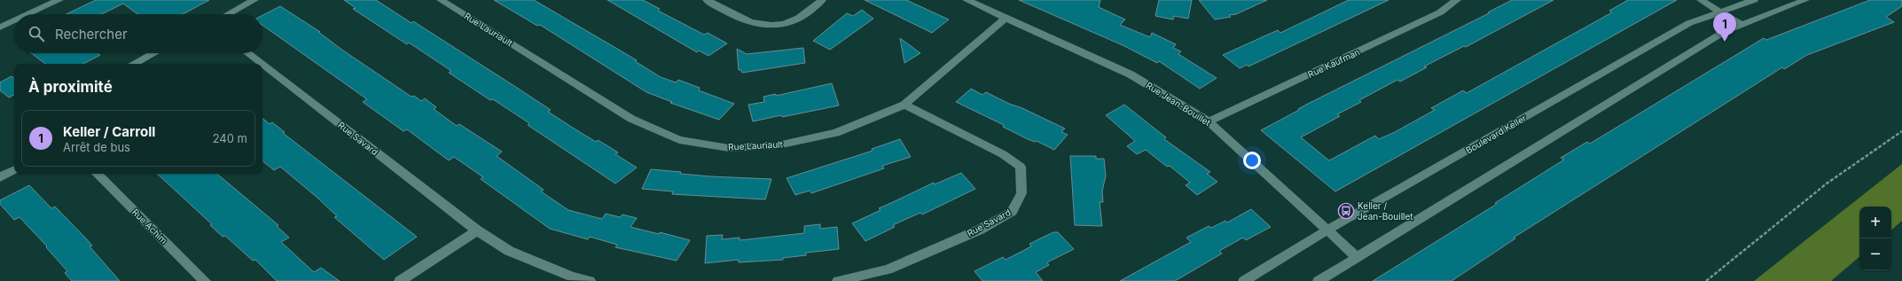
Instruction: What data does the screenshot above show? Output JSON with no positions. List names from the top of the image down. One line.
{"streets":{"street":["Rue Lauriault","Rue Kaufman","Rue Jean-Bouillet","Boulevard Keller","Rue Savard","Rue Achim"]},"crossings":[["Rue Lauriault","Rue Jean-Bouillet"],["Rue Lauriault","Rue Savard"],["Rue Kaufman","Rue Jean-Bouillet"],["Rue Jean-Bouillet","Boulevard Keller"]],"places":{"bus stop":["Keller / Jean-Bouillet"]},"page":{"pins":"1","search":"Rechercher","heading":"À proximité","list":[{"mark":"1","name":"Keller / Carroll","note":"Arrêt de bus","value":"240 m"}],"map_buttons":["+","−"]}}
